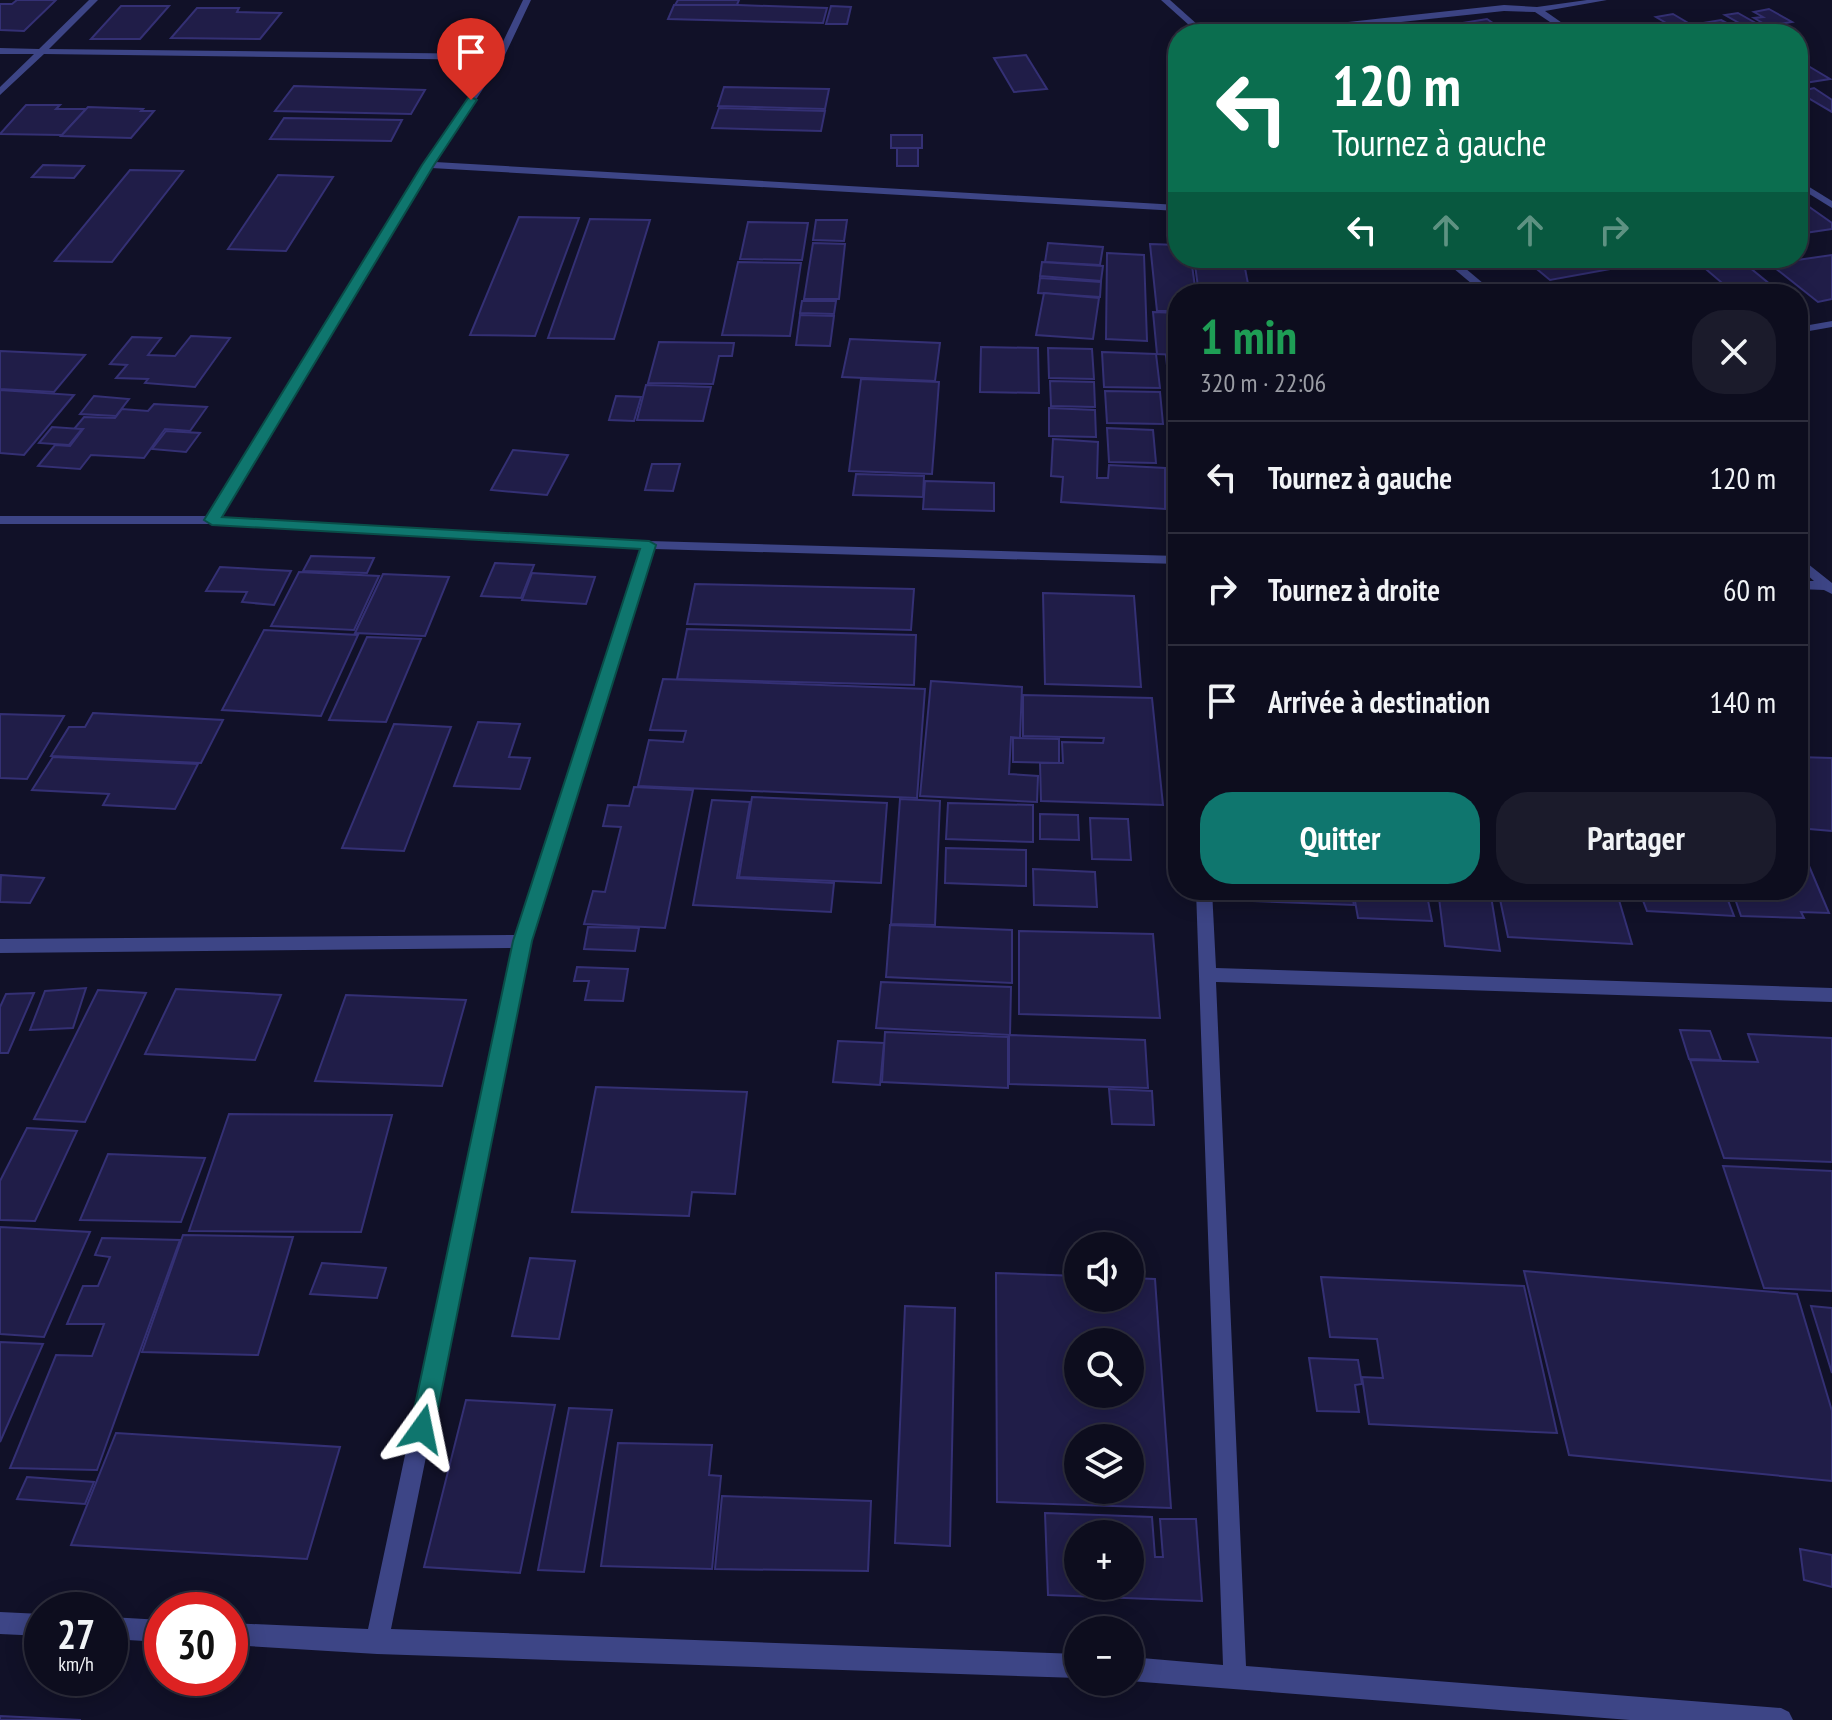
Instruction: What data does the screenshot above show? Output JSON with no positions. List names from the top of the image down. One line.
{"page":{"turn":["120 m","Tournez à gauche"],"heading":["1 min","320 m · 22:06"],"list":[{"name":"Tournez à gauche","value":"120 m"},{"name":"Tournez à droite","value":"60 m"},{"name":"Arrivée à destination","value":"140 m"}],"buttons":["Quitter","Partager"],"map_buttons":["+","−"],"speed":"27 km/h","limit":"30"}}
